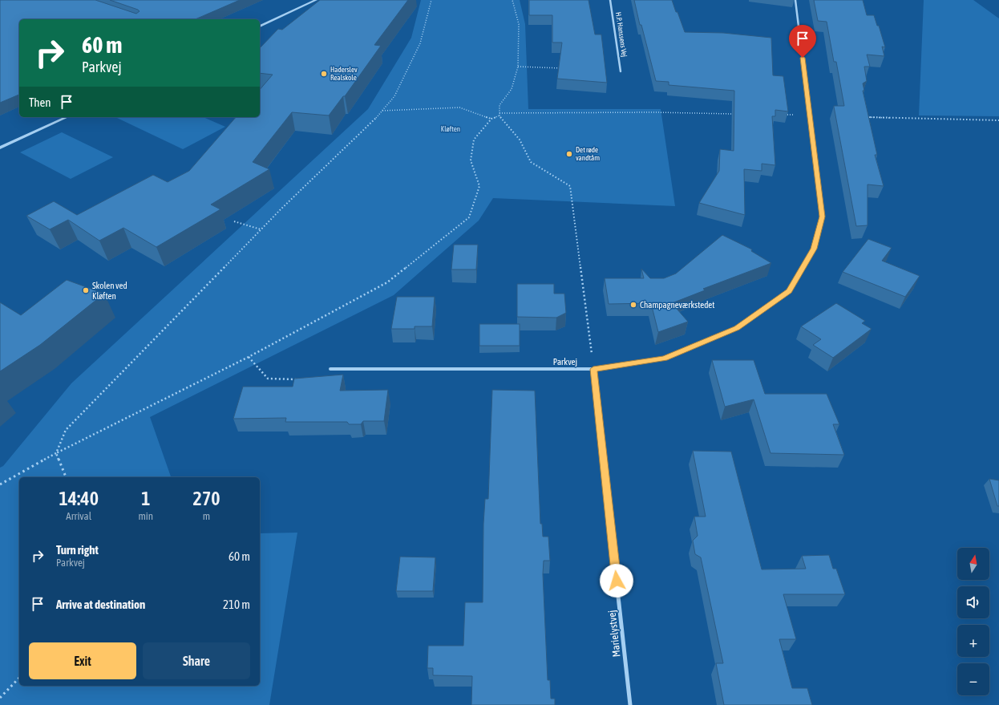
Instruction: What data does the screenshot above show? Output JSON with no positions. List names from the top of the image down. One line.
{"streets":{"street":["H.P. Hanssens Vej","Parkvej","Marielystvej"]},"crossings":[["Parkvej","Marielystvej"]],"parks":["Kløften"],"places":["Haderslev Realskole","Det røde vandtårn","Skolen ved Kløften","Champagneværkstedet"],"north":"top","page":{"turn":["60 m","Parkvej"],"then":"Then","eta":["14:40","Arrival","1","min","270","m"],"list":[{"name":"Turn right","note":"Parkvej","value":"60 m"},{"name":"Arrive at destination","value":"210 m"}],"map_buttons":["+","−"],"buttons":["Exit","Share"]}}
